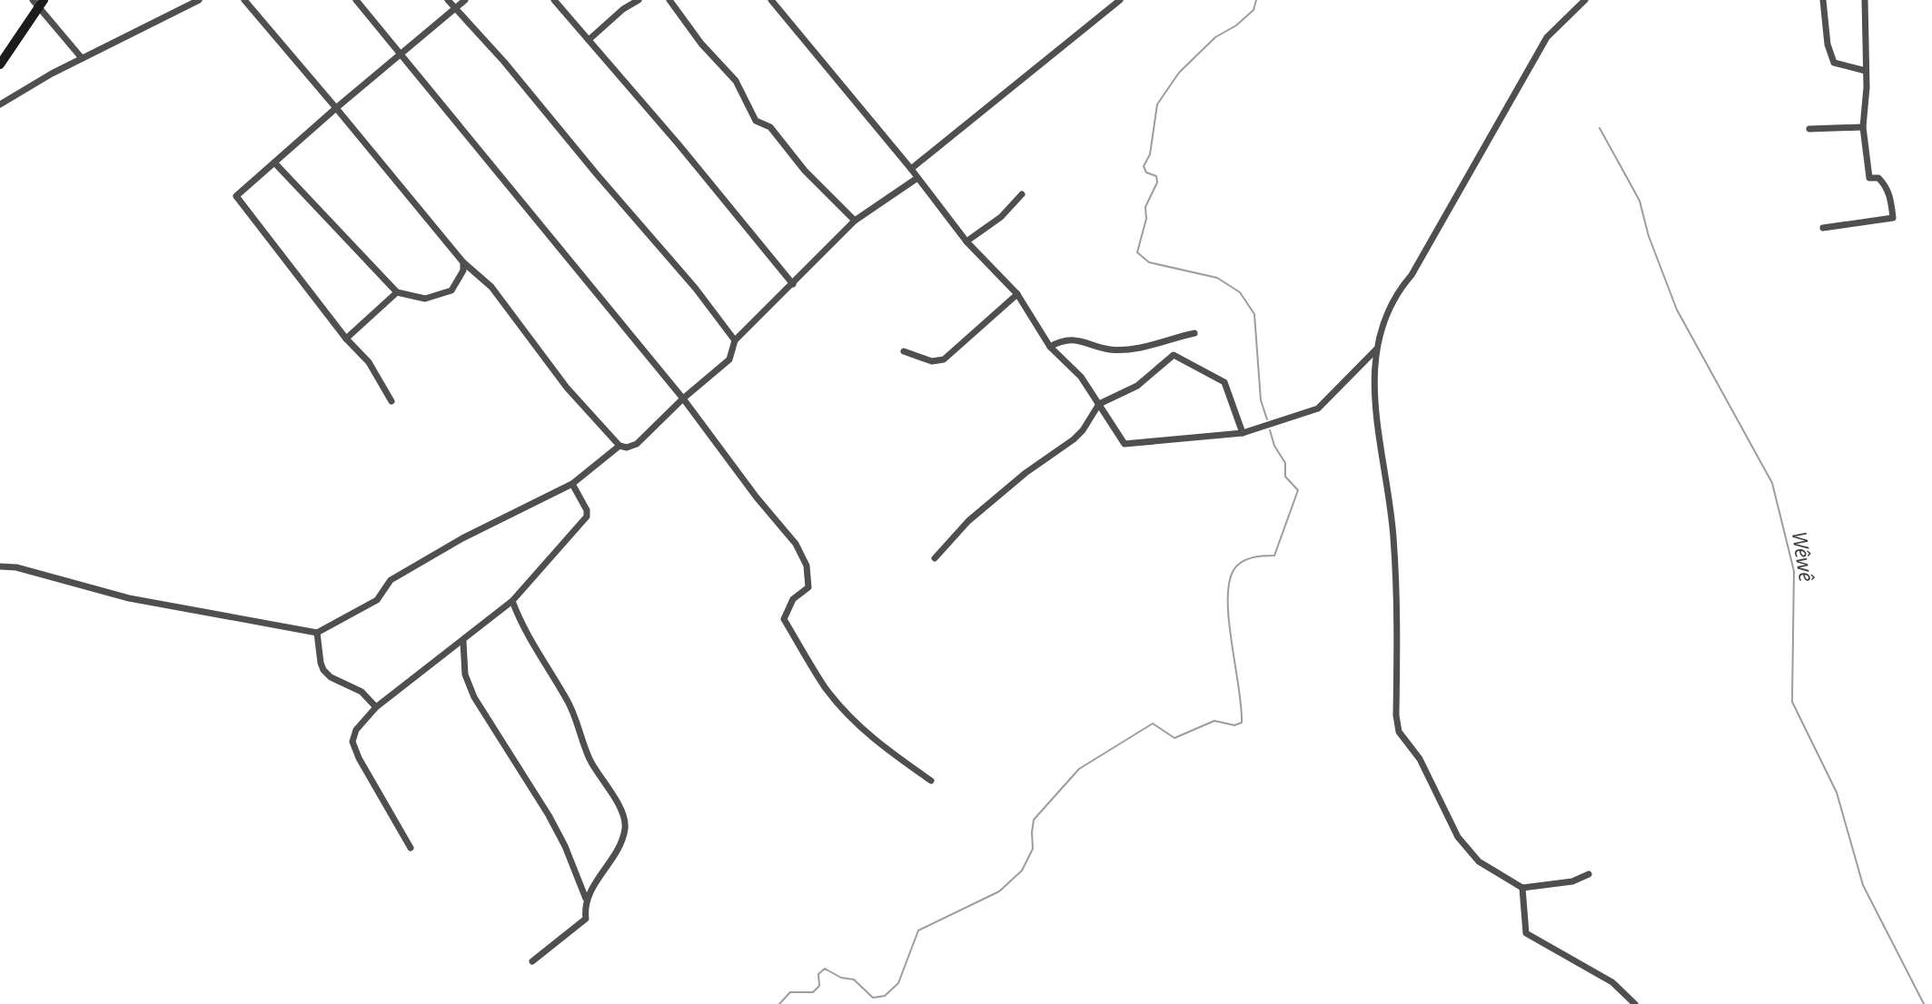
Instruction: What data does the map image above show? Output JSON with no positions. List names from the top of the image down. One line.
{"water":["Wêwê"]}
